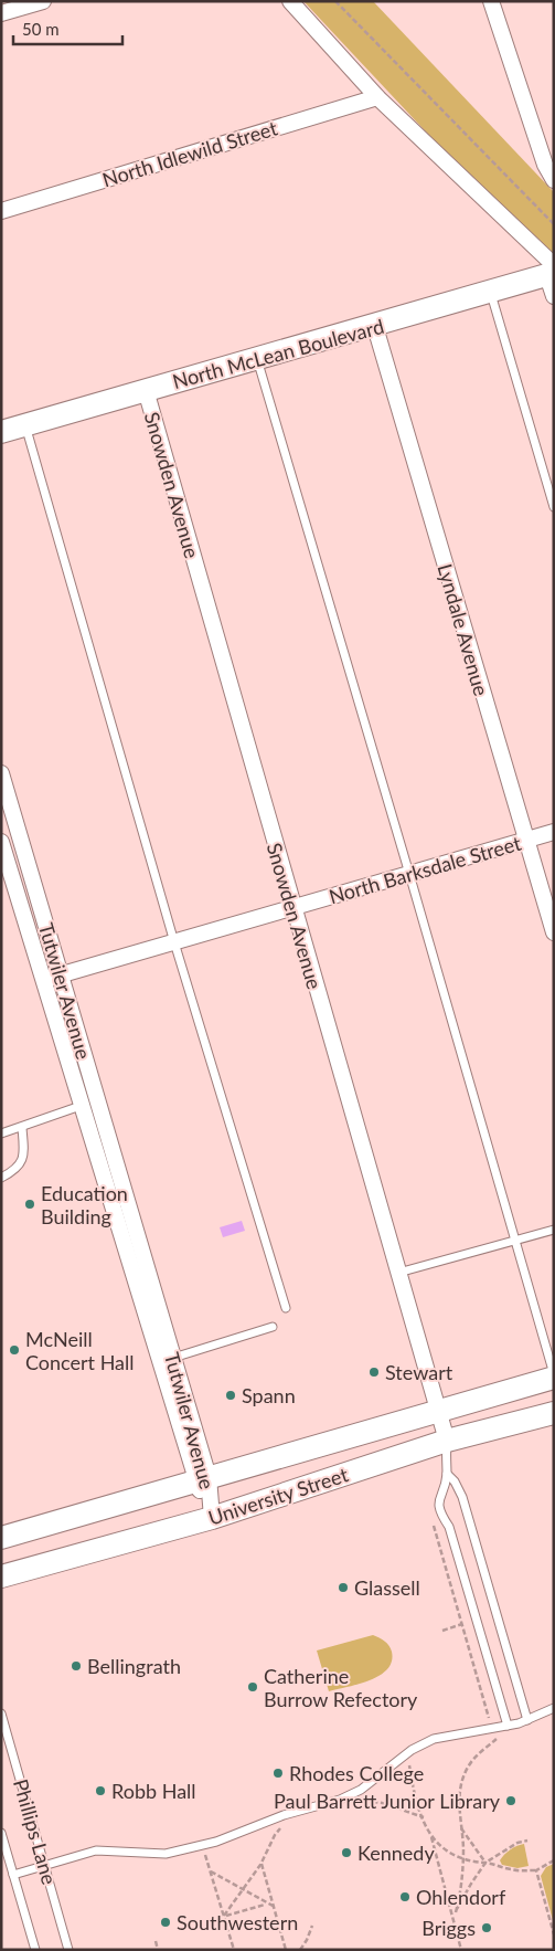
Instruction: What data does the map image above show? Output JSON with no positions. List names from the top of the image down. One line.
{"streets":{"main road":["North McLean Boulevard","University Street"],"street":["North Idlewild Street","Snowden Avenue","Lyndale Avenue","North Barksdale Street","Tutwiler Avenue"],"lane":["Phillips Lane"]},"crossings":[["North McLean Boulevard","Snowden Avenue"],["North McLean Boulevard","Lyndale Avenue"],["Snowden Avenue","North Barksdale Street"],["Snowden Avenue","University Street"],["Lyndale Avenue","North Barksdale Street"],["North Barksdale Street","Tutwiler Avenue"],["Tutwiler Avenue","University Street"]],"places":["Education Building","McNeill Concert Hall","Stewart","Spann","Glassell","Bellingrath","Catherine Burrow Refectory","Rhodes College","Robb Hall","Paul Barrett Junior Library","Kennedy","Ohlendorf","Southwestern","Briggs"],"scale_bar":"50 m"}
